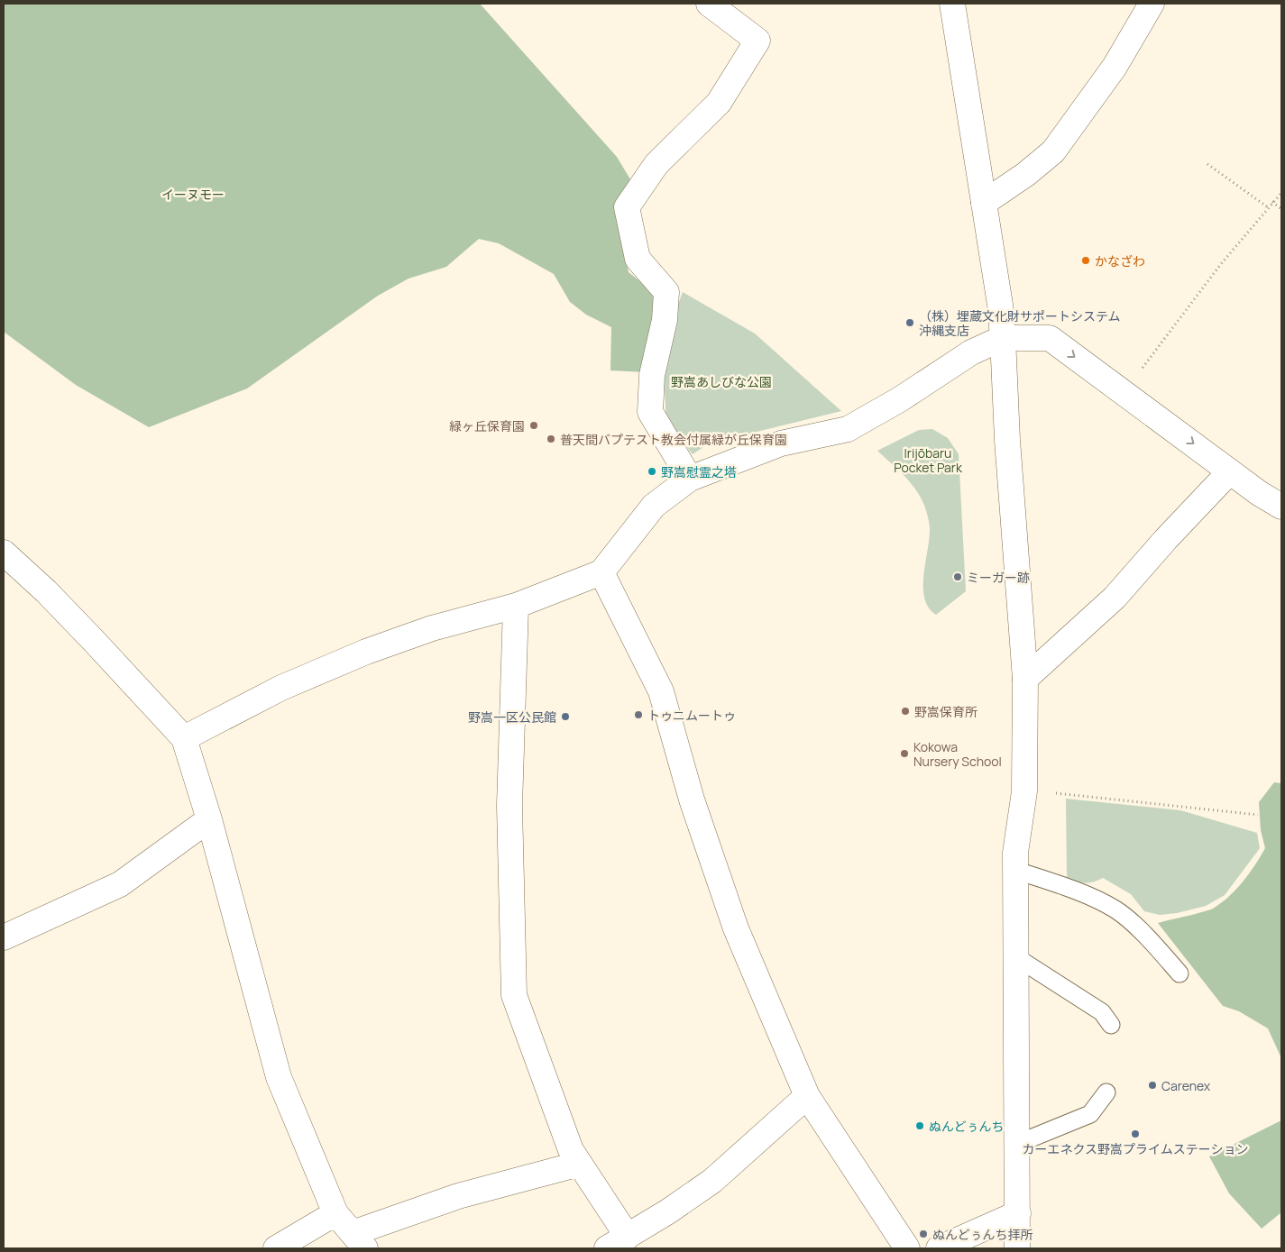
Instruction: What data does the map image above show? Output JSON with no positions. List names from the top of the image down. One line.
{"parks":["イーヌモー","野嵩あしびな公園","Irijōbaru Pocket Park"],"places":["かなざわ","（株）埋蔵文化財サポートシステム 沖縄支店","緑ヶ丘保育園","普天間バプテスト教会付属緑が丘保育園","野嵩慰霊之塔","ミーガー跡","野嵩保育所","トゥニムートゥ","野嵩一区公民館","Kokowa Nursery School","Carenex","ぬんどぅんち","カーエネクス野嵩プライムステーション","ぬんどぅんち拝所"]}
